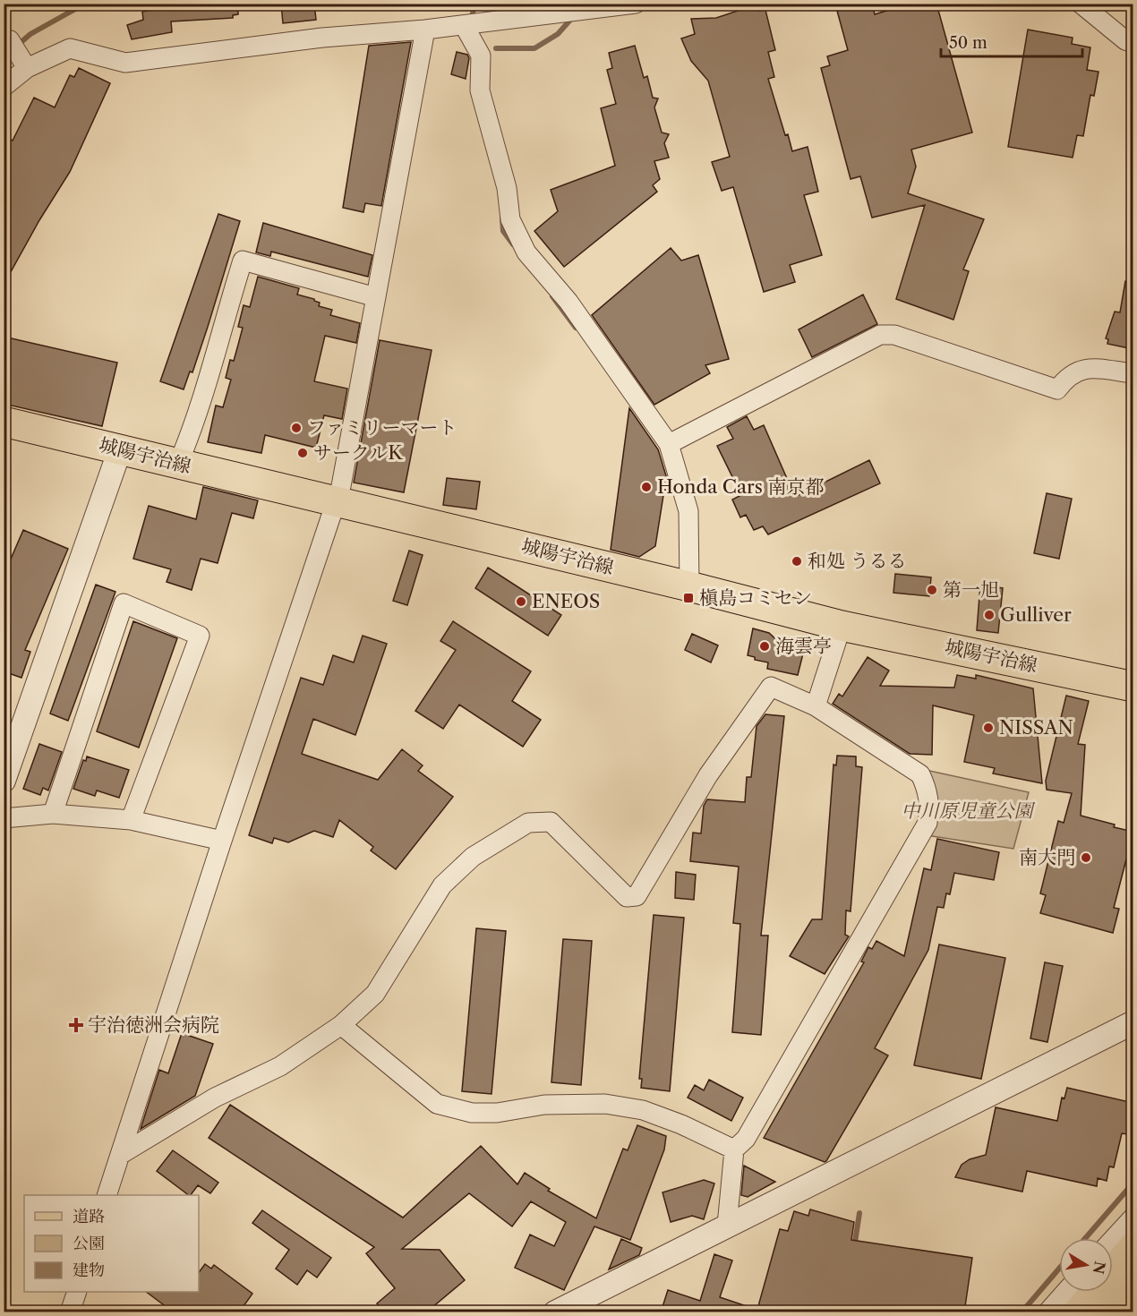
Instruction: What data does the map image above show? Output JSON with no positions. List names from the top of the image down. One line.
{"streets":{"main road":["城陽宇治線"]},"parks":["中川原児童公園"],"places":{"other":["ファミリーマート","サークルK","Honda Cars 南京都","和処 うるる","第一旭","ENEOS","Gulliver","海雲亭","NISSAN","南大門"],"transit":["槇島コミセン"],"health":["宇治徳洲会病院"]},"legend":["道路","公園","建物"],"scale_bar":"50 m","north":"right"}
